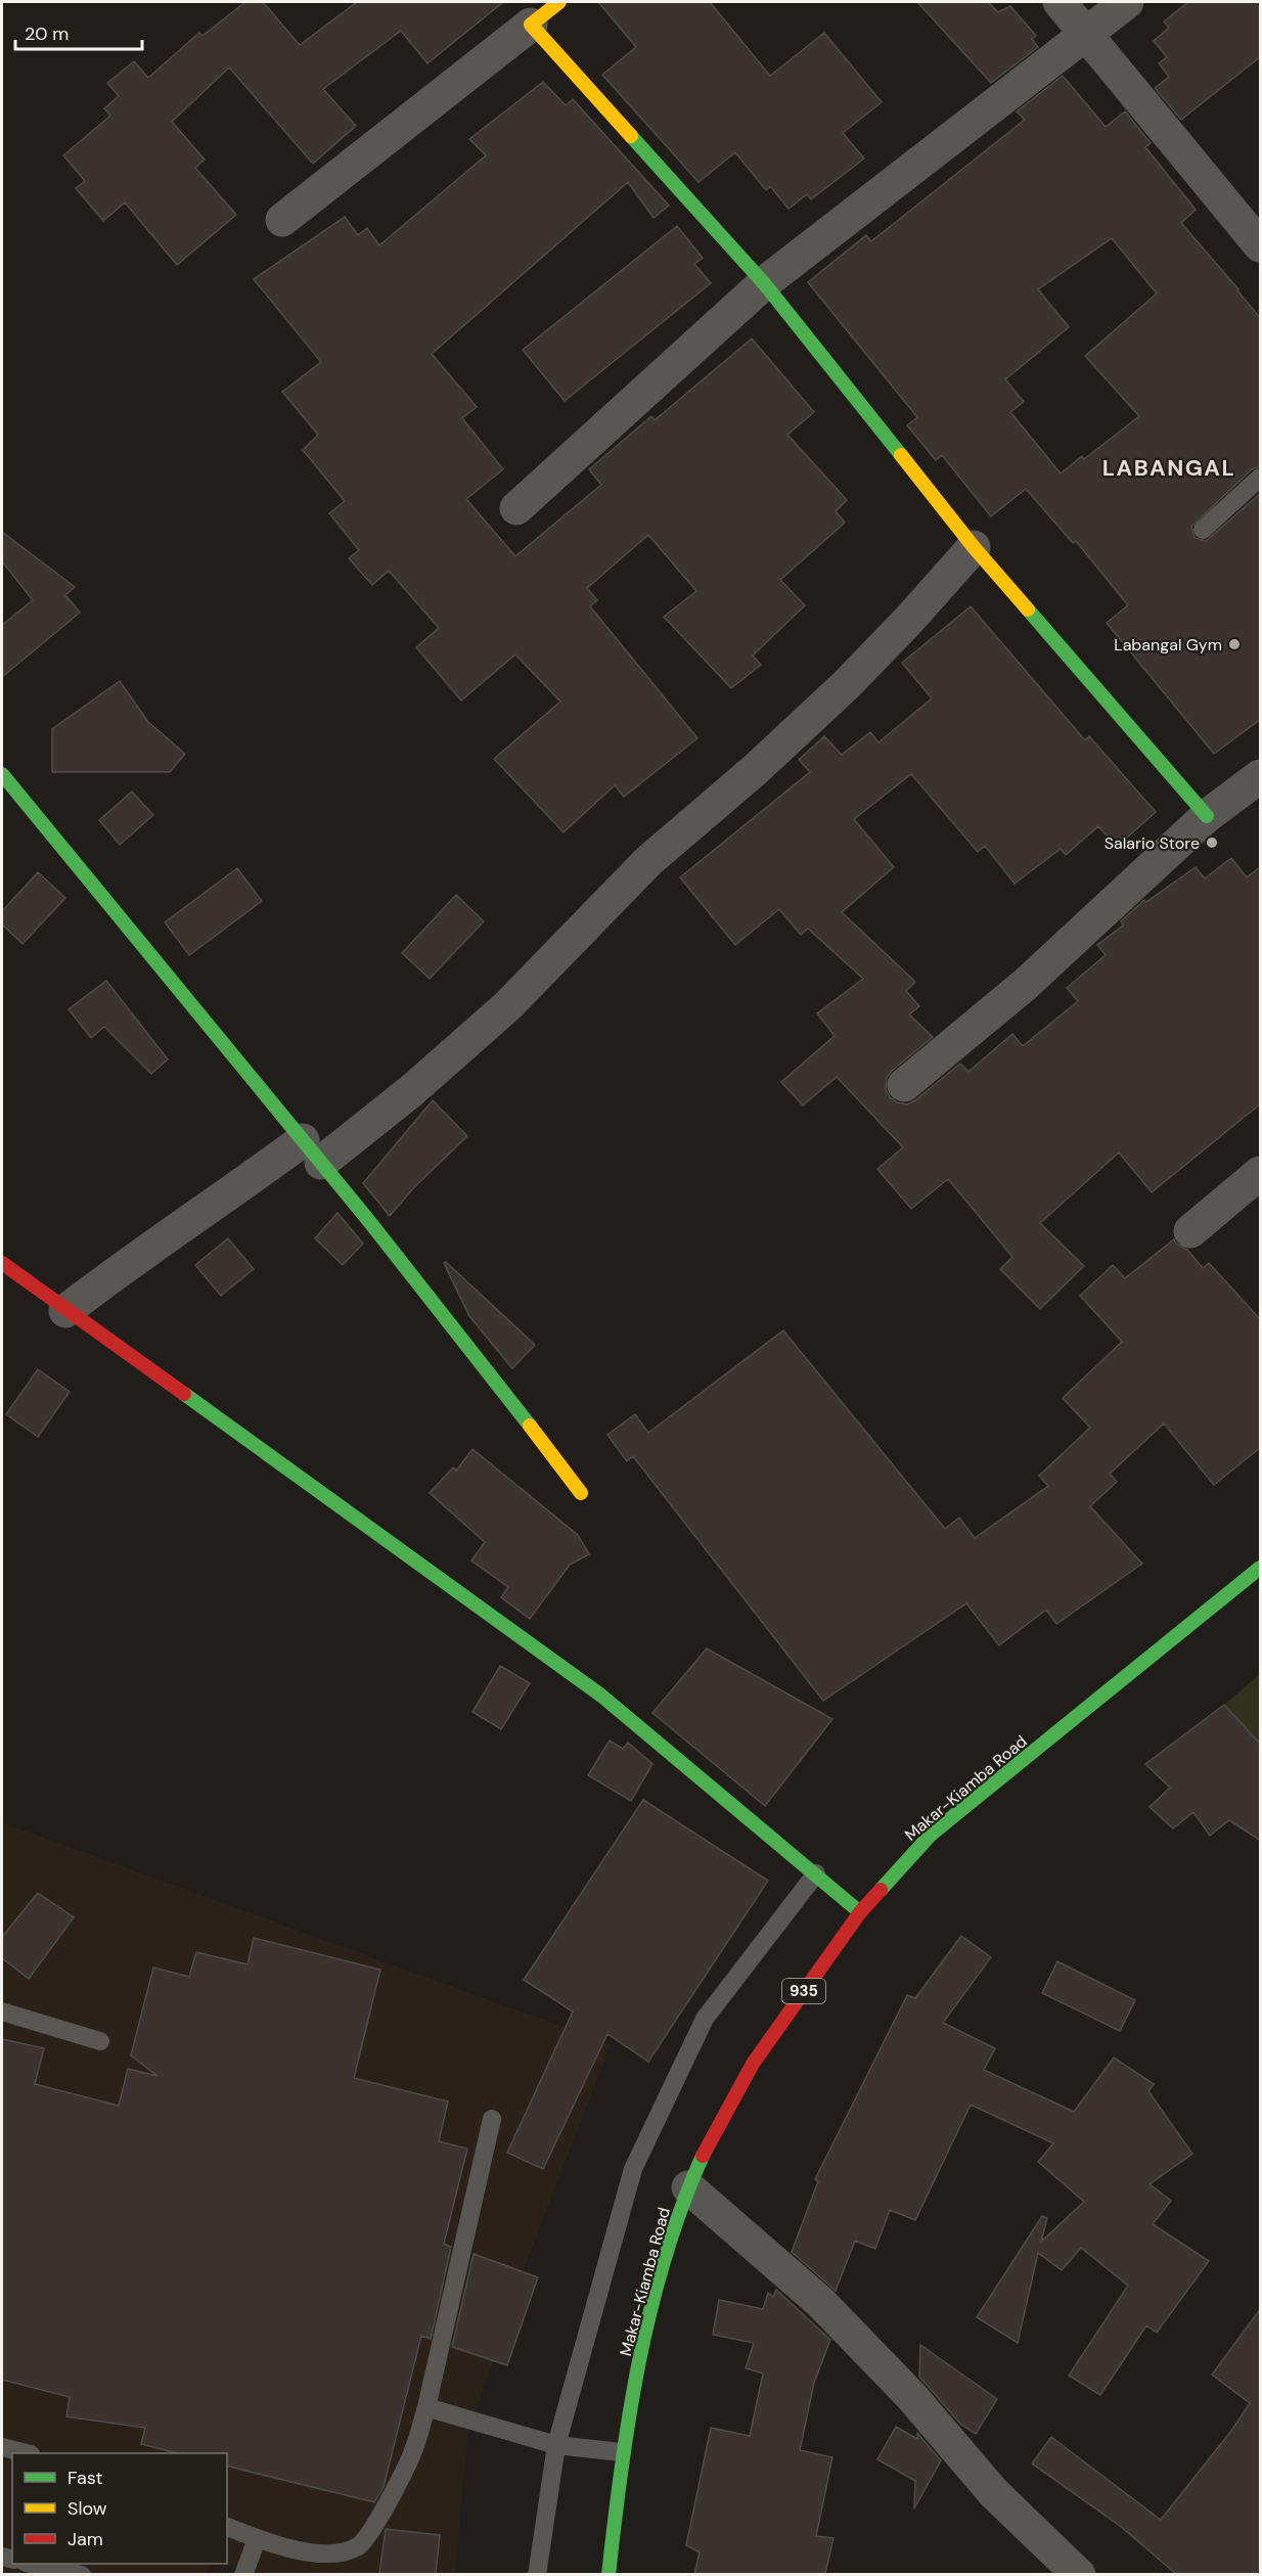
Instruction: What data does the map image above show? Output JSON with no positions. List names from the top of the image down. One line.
{"streets":{"street":["Makar-Kiamba Road","935"]},"districts":["LABANGAL"],"places":["Labangal Gym","Salario Store"],"legend":["Fast","Slow","Jam"],"scale_bar":"20 m"}
